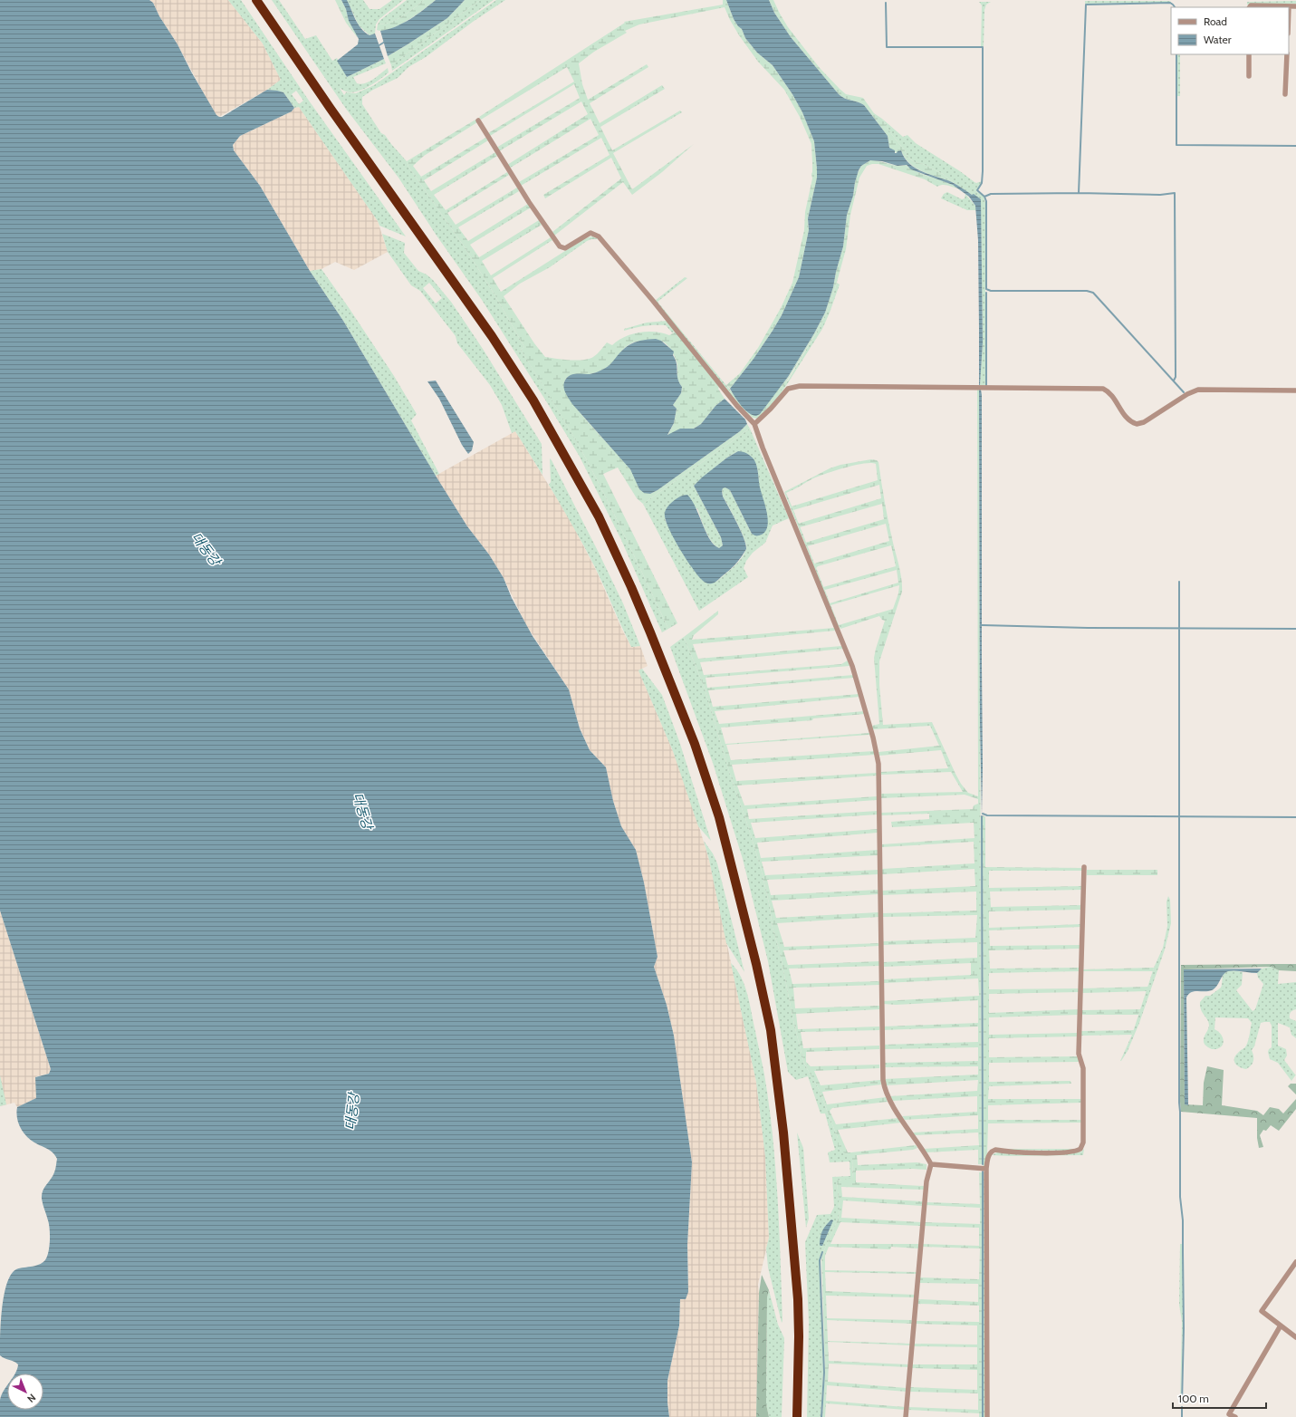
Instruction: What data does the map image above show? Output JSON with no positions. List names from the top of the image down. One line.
{"water":["대동강"],"legend":["Road","Water"],"scale_bar":"100 m","north":"bottom right"}
